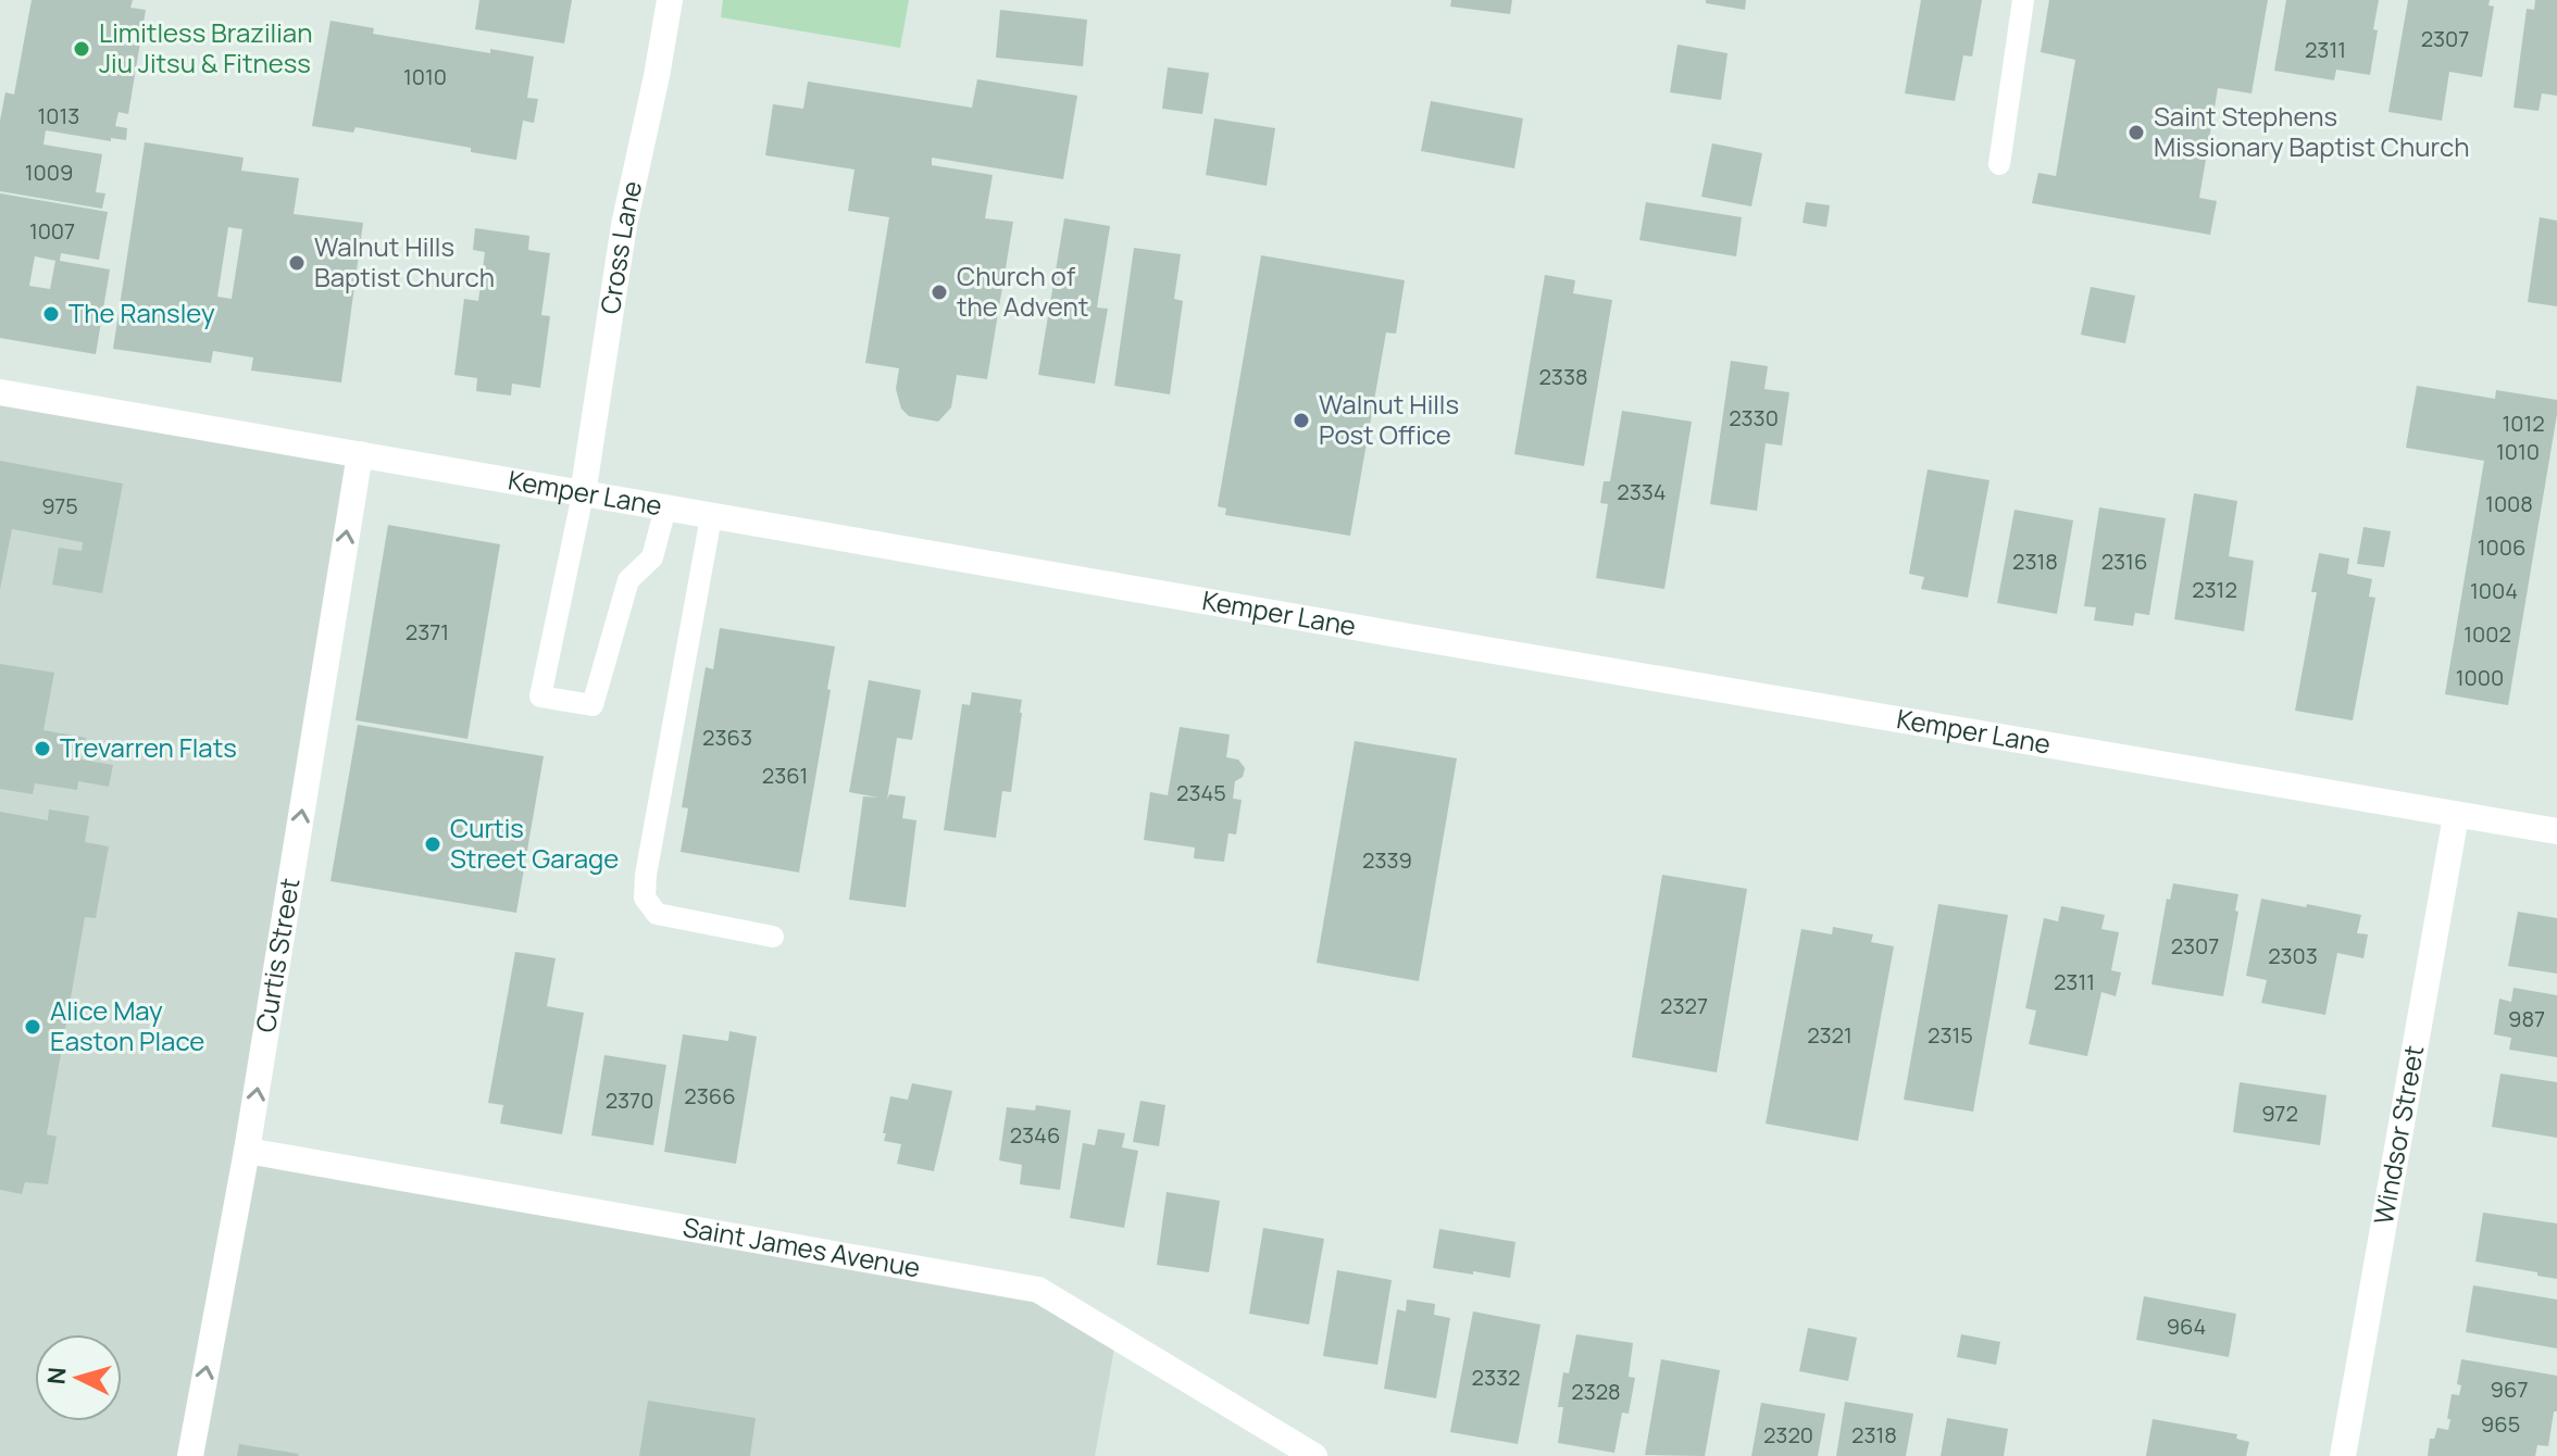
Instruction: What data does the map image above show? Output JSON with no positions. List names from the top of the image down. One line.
{"streets":{"street":["Cross Lane","Kemper Lane","Curtis Street","Windsor Street","Saint James Avenue"]},"crossings":[["Cross Lane","Kemper Lane"],["Kemper Lane","Curtis Street"],["Kemper Lane","Windsor Street"],["Curtis Street","Saint James Avenue"]],"one_way":["Curtis Street"],"places":["Limitless Brazilian Jiu Jitsu & Fitness","Saint Stephens Missionary Baptist Church","Walnut Hills Baptist Church","Church of the Advent","The Ransley","Walnut Hills Post Office","Trevarren Flats","Curtis Street Garage","Alice May Easton Place"],"house_numbers":["2307","2311","1010","1013","1009","1007","2338","2330","1012","1010","2334","1008","975","1006","2318","2316","2312","1004","2371","1002","1000","2363","2361","2345","2339","2307","2303","2311","2327","987","2321","2315","2366","2370","972","2346","964","2332","967","2328","965","2320","2318"],"north":"left"}
